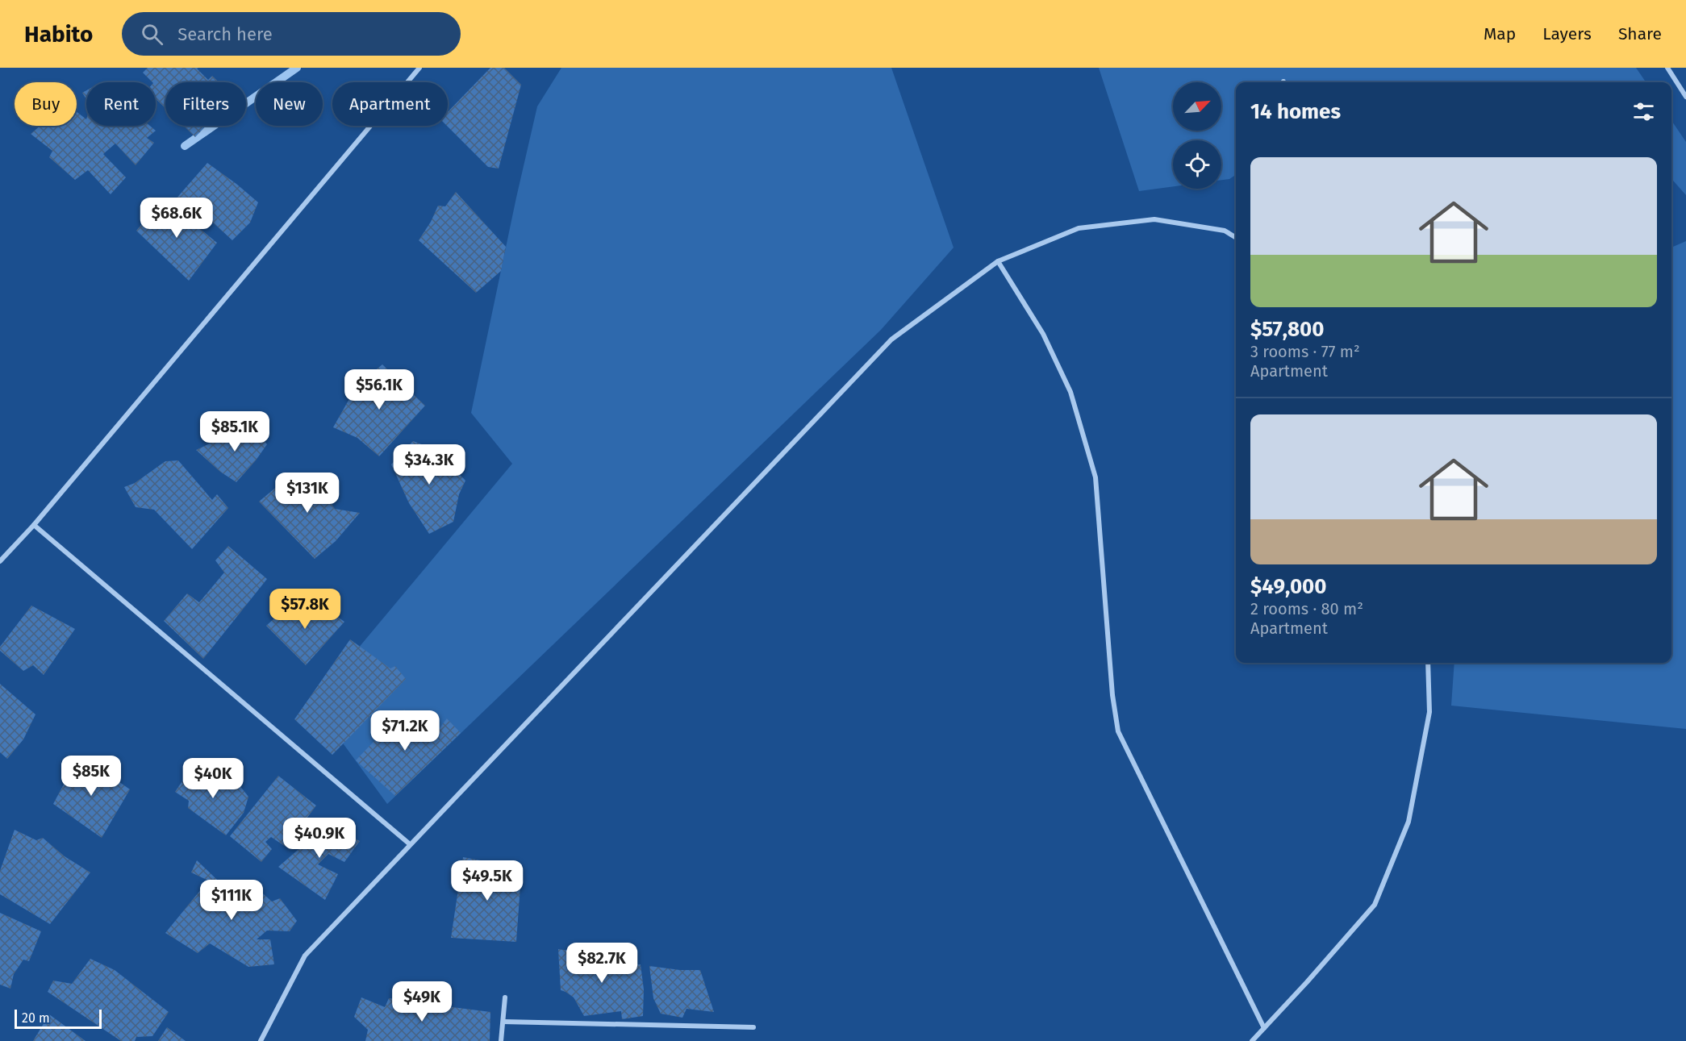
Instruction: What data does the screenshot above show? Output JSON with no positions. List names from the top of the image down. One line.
{"scale_bar":"20 m","north":"top right","page":{"header":"Habito","search":"Search here","nav":["Map","Layers","Share"],"chip":["Buy","Rent","Filters","New","Apartment"],"heading":"14 homes","list":[{"name":"$57,800","note":"3 rooms · 77 m² · Apartment"},{"name":"$49,000","note":"2 rooms · 80 m² · Apartment"}],"price":["$68.6K","$56.1K","$85.1K","$34.3K","$131K","$57.8K","$71.2K","$85K","$40K","$40.9K","$49.5K","$111K","$82.7K","$49K"],"scale":"20 m"}}
